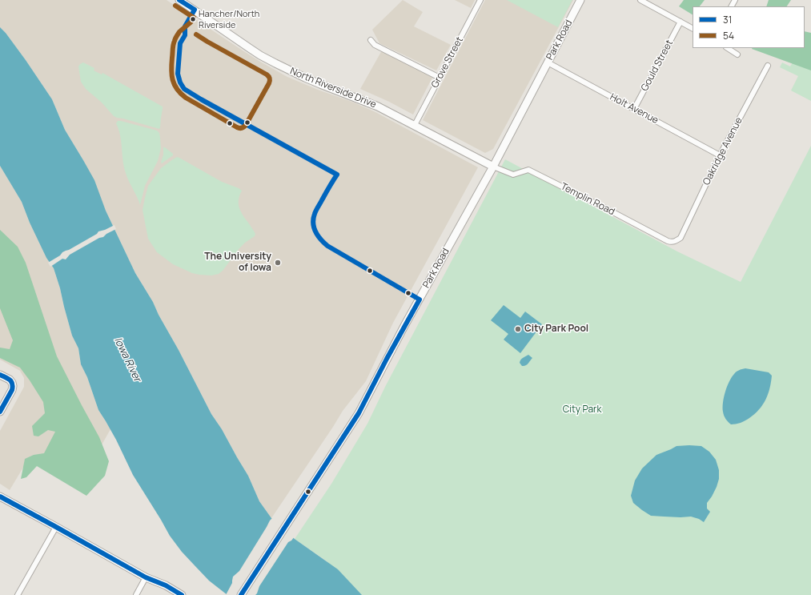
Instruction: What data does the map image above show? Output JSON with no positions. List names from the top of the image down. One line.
{"streets":{"main road":["Park Road","North Riverside Drive"],"street":["Grove Street","Gould Street","Holt Avenue","Oakridge Avenue","Templin Road"]},"crossings":[["Park Road","North Riverside Drive"],["Park Road","Holt Avenue"],["Park Road","Templin Road"],["Grove Street","North Riverside Drive"],["Gould Street","Holt Avenue"],["North Riverside Drive","Templin Road"],["Holt Avenue","Oakridge Avenue"],["Oakridge Avenue","Templin Road"]],"water":["Iowa River"],"parks":["City Park"],"places":["Hancher/North Riverside","The University of Iowa","City Park Pool"],"lines":["transit line 31","transit line 54"],"legend":["31","54"]}
